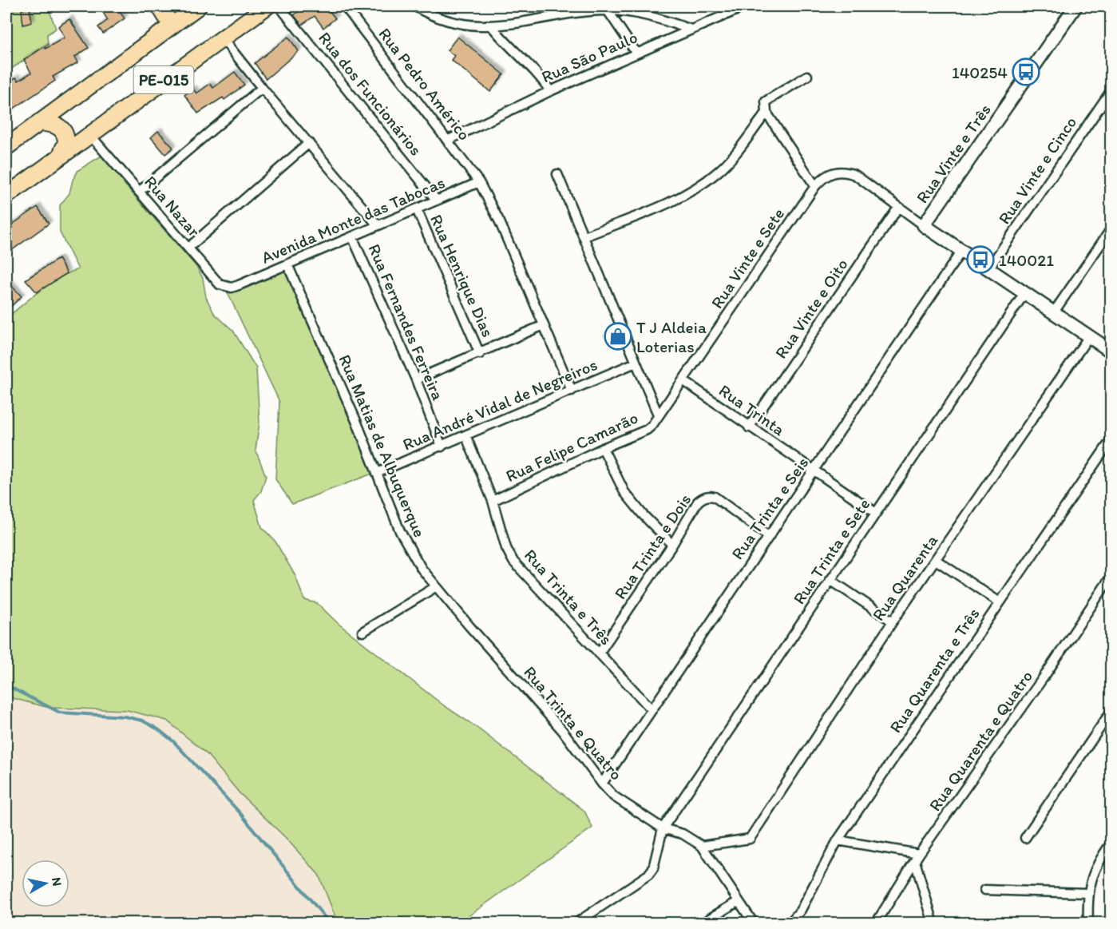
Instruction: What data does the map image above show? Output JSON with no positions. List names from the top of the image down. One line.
{"streets":{"highway":["PE-015"],"main road":["Rua Vinte e Três"],"street":["Rua São Paulo","Rua Pedro Américo","Rua dos Funcionários","Rua Vinte e Cinco","Rua Nazar","Avenida Monte das Tabocas","Rua Vinte e Sete","Rua Henrique Dias","Rua Vinte e Oito","Rua Fernandes Ferreira","Rua André Vidal de Negreiros","Rua Trinta","Rua Matias de Albuquerque","Rua Felipe Camarão","Rua Trinta e Seis","Rua Trinta e Dois","Rua Trinta e Sete","Rua Quarenta","Rua Trinta e Três","Rua Quarenta e Três","Rua Trinta e Quatro","Rua Quarenta e Quatro"]},"crossings":[["Rua São Paulo","Rua Pedro Américo"],["PE-015","Rua Nazar"],["Rua Pedro Américo","Avenida Monte das Tabocas"],["Rua Pedro Américo","Rua André Vidal de Negreiros"],["Rua dos Funcionários","Avenida Monte das Tabocas"],["Rua Nazar","Avenida Monte das Tabocas"],["Avenida Monte das Tabocas","Rua Henrique Dias"],["Avenida Monte das Tabocas","Rua Fernandes Ferreira"],["Avenida Monte das Tabocas","Rua Matias de Albuquerque"],["Rua Vinte e Sete","Rua Vinte e Oito"],["Rua Vinte e Sete","Rua Trinta"],["Rua Vinte e Sete","Rua Felipe Camarão"],["Rua Vinte e Oito","Rua Trinta"],["Rua Fernandes Ferreira","Rua André Vidal de Negreiros"],["Rua André Vidal de Negreiros","Rua Matias de Albuquerque"],["Rua André Vidal de Negreiros","Rua Trinta e Três"],["Rua Trinta","Rua Trinta e Seis"],["Rua Trinta","Rua Trinta e Sete"],["Rua Matias de Albuquerque","Rua Trinta e Quatro"],["Rua Felipe Camarão","Rua Trinta e Três"],["Rua Trinta e Seis","Rua Trinta e Dois"],["Rua Trinta e Seis","Rua Trinta e Três"],["Rua Trinta e Seis","Rua Trinta e Quatro"],["Rua Trinta e Dois","Rua Trinta e Três"],["Rua Trinta e Sete","Rua Trinta e Quatro"],["Rua Quarenta","Rua Trinta e Quatro"]],"places":{"bus stop":["140254","140021"],"shop":["T J Aldeia Loterias"]},"north":"right"}
